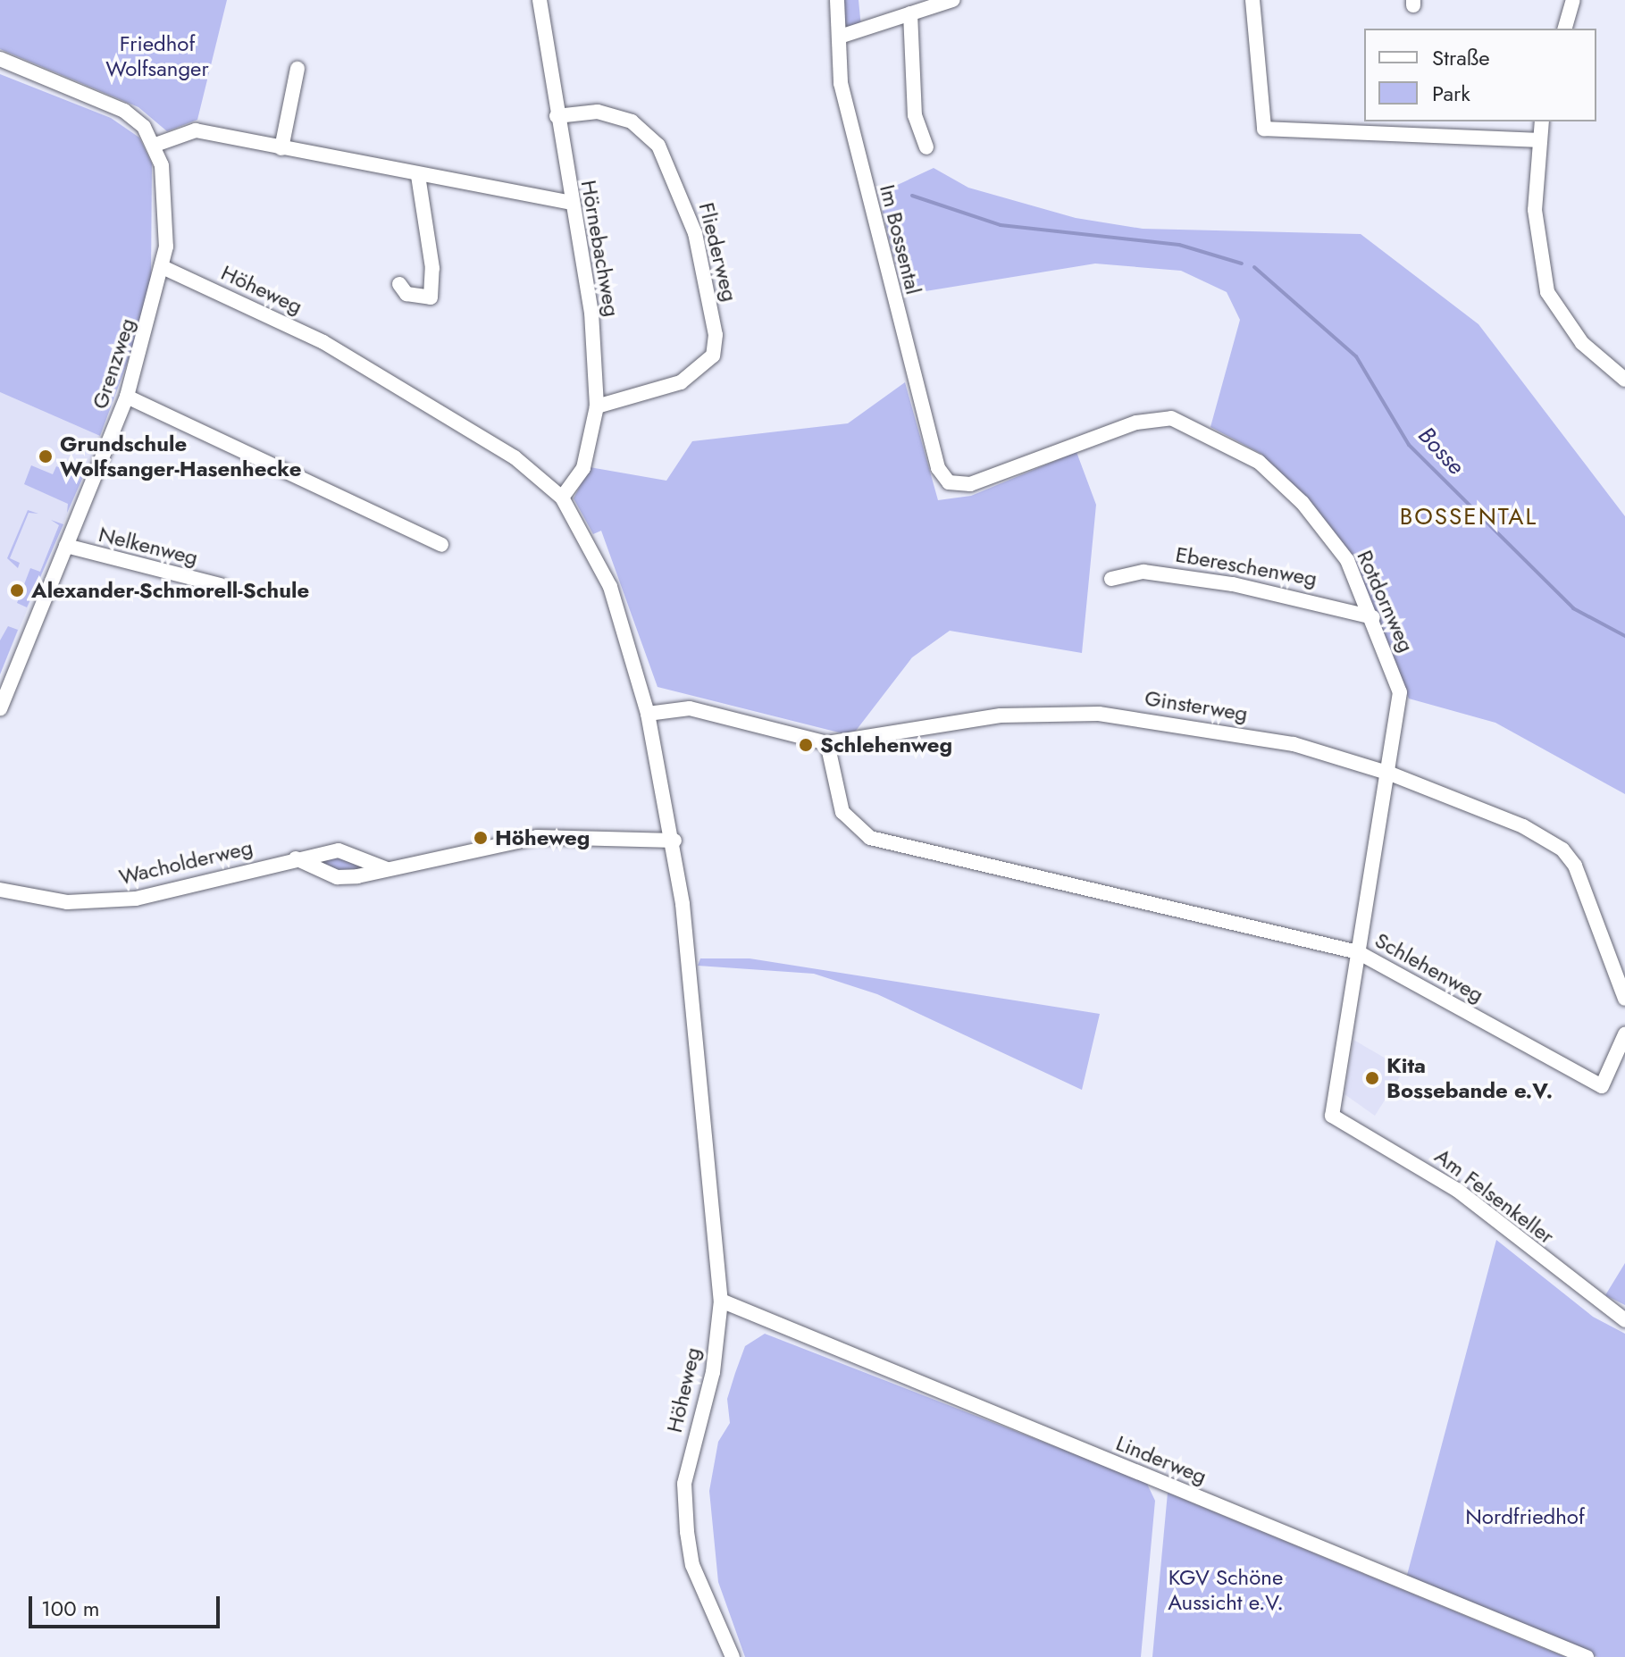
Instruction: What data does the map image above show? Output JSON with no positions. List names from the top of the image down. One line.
{"streets":{"street":["Im Bossental","Hörnebachweg","Fliederweg","Höheweg","Grenzweg","Nelkenweg","Ebereschenweg","Rotdornweg","Ginsterweg","Wacholderweg","Schlehenweg","Am Felsenkeller","Linderweg"]},"crossings":[["Im Bossental","Rotdornweg"],["Hörnebachweg","Fliederweg"],["Hörnebachweg","Höheweg"],["Höheweg","Grenzweg"],["Höheweg","Ginsterweg"],["Höheweg","Linderweg"],["Grenzweg","Nelkenweg"],["Ebereschenweg","Rotdornweg"],["Rotdornweg","Ginsterweg"],["Rotdornweg","Schlehenweg"],["Rotdornweg","Am Felsenkeller"],["Ginsterweg","Schlehenweg"]],"districts":["BOSSENTAL"],"water":["Bosse"],"parks":["Friedhof Wolfsanger","Nordfriedhof","KGV Schöne Aussicht e.V."],"places":["Grundschule Wolfsanger-Hasenhecke","Alexander-Schmorell-Schule","Schlehenweg","Höheweg","Kita Bossebande e.V."],"legend":["Straße","Park"],"scale_bar":"100 m"}
